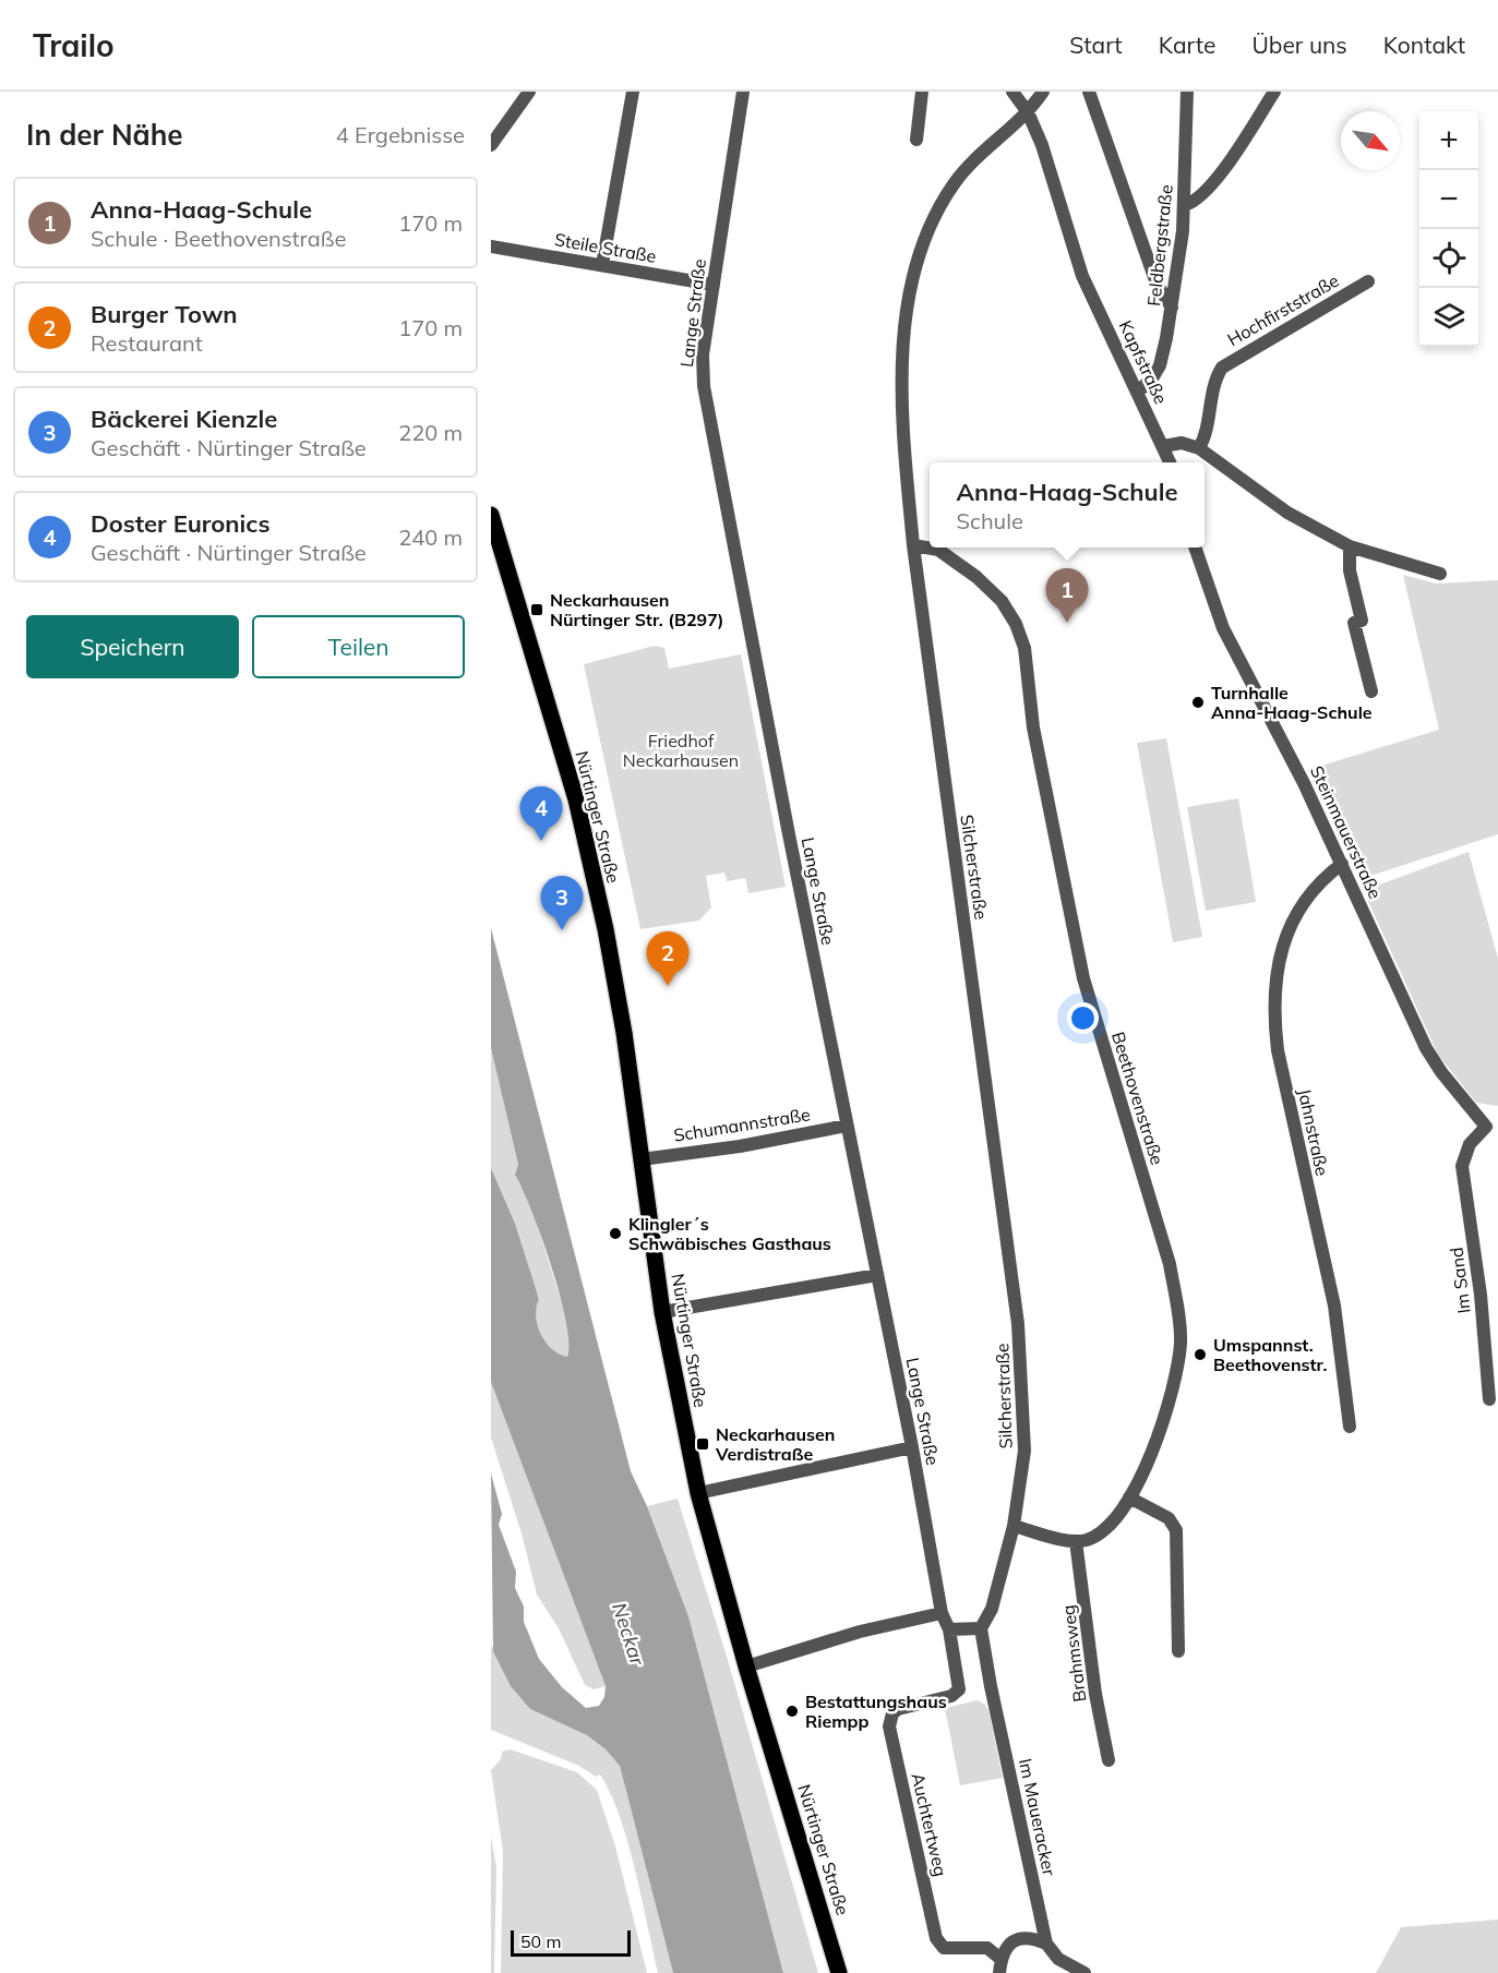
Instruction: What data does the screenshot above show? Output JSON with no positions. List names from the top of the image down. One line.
{"streets":{"main road":["Nürtinger Straße"],"street":["Feldbergstraße","Steile Straße","Hochfirststraße","Lange Straße","Kapfstraße","Steinmauerstraße","Silcherstraße","Beethovenstraße","Schumannstraße","Jahnstraße","Im Sand","Brahmsweg","Im Maueracker","Auchtertweg"]},"crossings":[["Feldbergstraße","Kapfstraße"],["Steile Straße","Lange Straße"],["Lange Straße","Schumannstraße"],["Lange Straße","Auchtertweg"],["Kapfstraße","Silcherstraße"],["Nürtinger Straße","Schumannstraße"],["Steinmauerstraße","Jahnstraße"],["Steinmauerstraße","Im Sand"],["Silcherstraße","Beethovenstraße"],["Silcherstraße","Im Maueracker"],["Beethovenstraße","Brahmsweg"]],"water":["Neckar"],"parks":["Friedhof Neckarhausen"],"places":{"transit":["Neckarhausen Nürtinger Str. (B297)","Neckarhausen Verdistraße"],"other":["Turnhalle Anna-Haag-Schule","Klingler´s Schwäbisches Gasthaus","Umspannst. Beethovenstr.","Bestattungshaus Riempp"]},"scale_bar":"50 m","north":"bottom right","page":{"header":"Trailo","nav":["Start","Karte","Über uns","Kontakt"],"heading":["In der Nähe","4 Ergebnisse"],"map_buttons":["+","−"],"list":[{"mark":"1","name":"Anna-Haag-Schule","note":"Schule · Beethovenstraße","value":"170 m"},{"mark":"2","name":"Burger Town","note":"Restaurant","value":"170 m"},{"mark":"3","name":"Bäckerei Kienzle","note":"Geschäft · Nürtinger Straße","value":"220 m"},{"mark":"4","name":"Doster Euronics","note":"Geschäft · Nürtinger Straße","value":"240 m"}],"popup":["Anna-Haag-Schule","Schule"],"pins":["1","4","3","2"],"buttons":["Speichern","Teilen"],"scale":"50 m"}}
